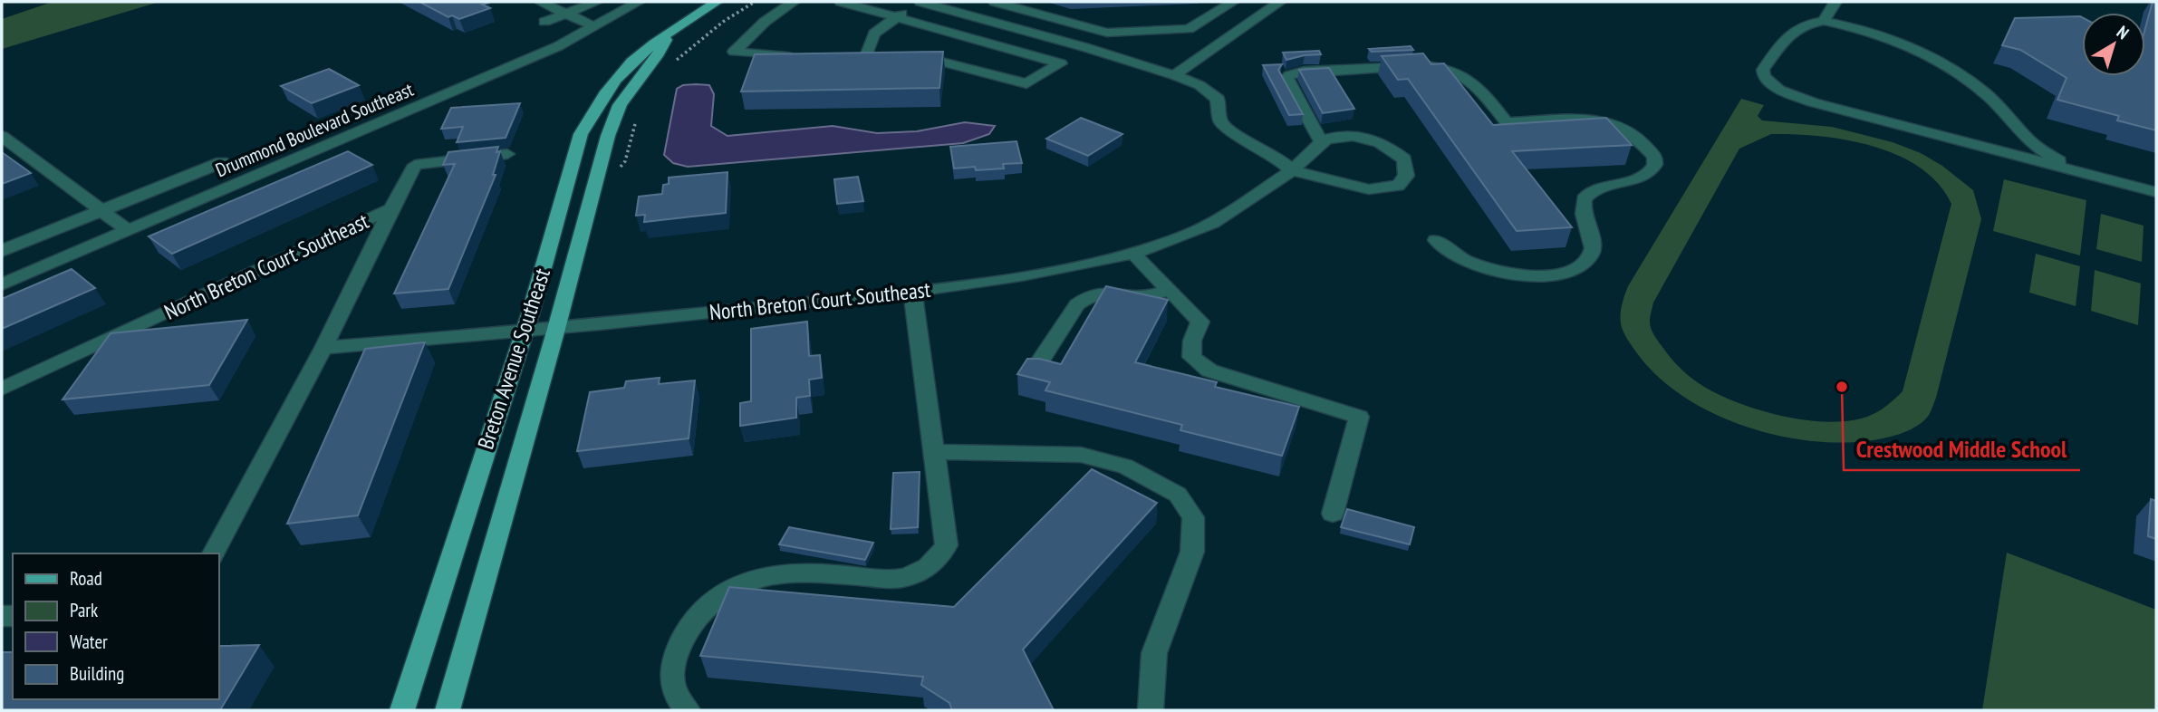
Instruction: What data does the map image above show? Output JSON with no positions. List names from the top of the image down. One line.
{"streets":{"main road":["Breton Avenue Southeast"],"street":["Drummond Boulevard Southeast","North Breton Court Southeast"]},"crossings":[["North Breton Court Southeast","Breton Avenue Southeast"]],"places":["Crestwood Middle School"],"legend":["Road","Park","Water","Building"],"north":"top right"}
